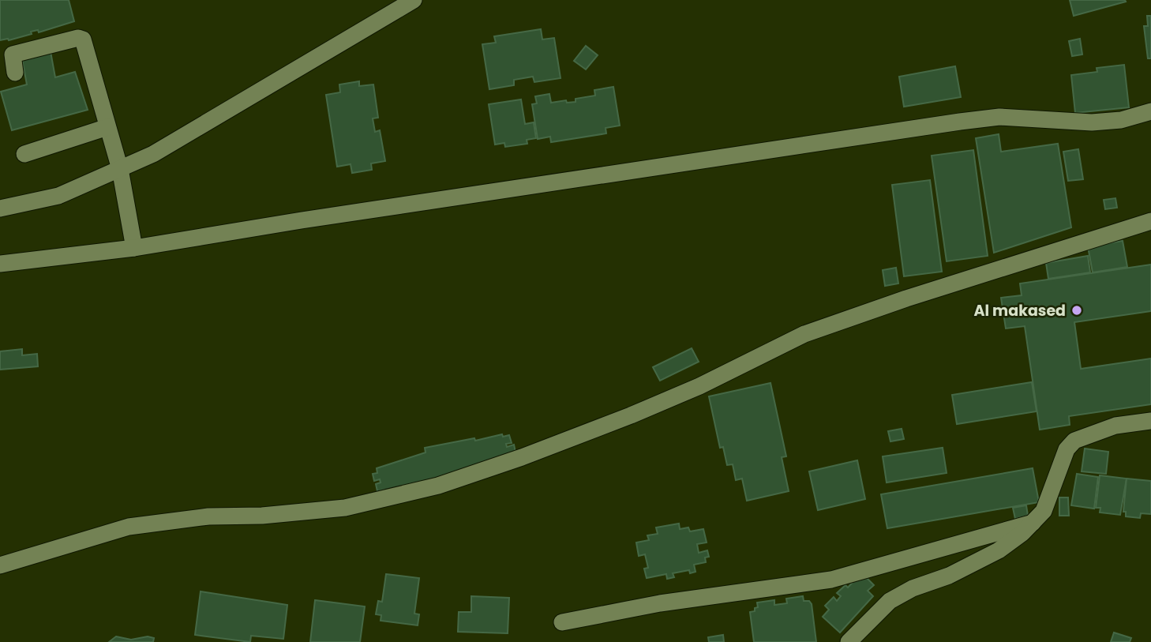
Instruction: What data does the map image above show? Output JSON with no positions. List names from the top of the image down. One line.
{"places":["Al makased"]}
